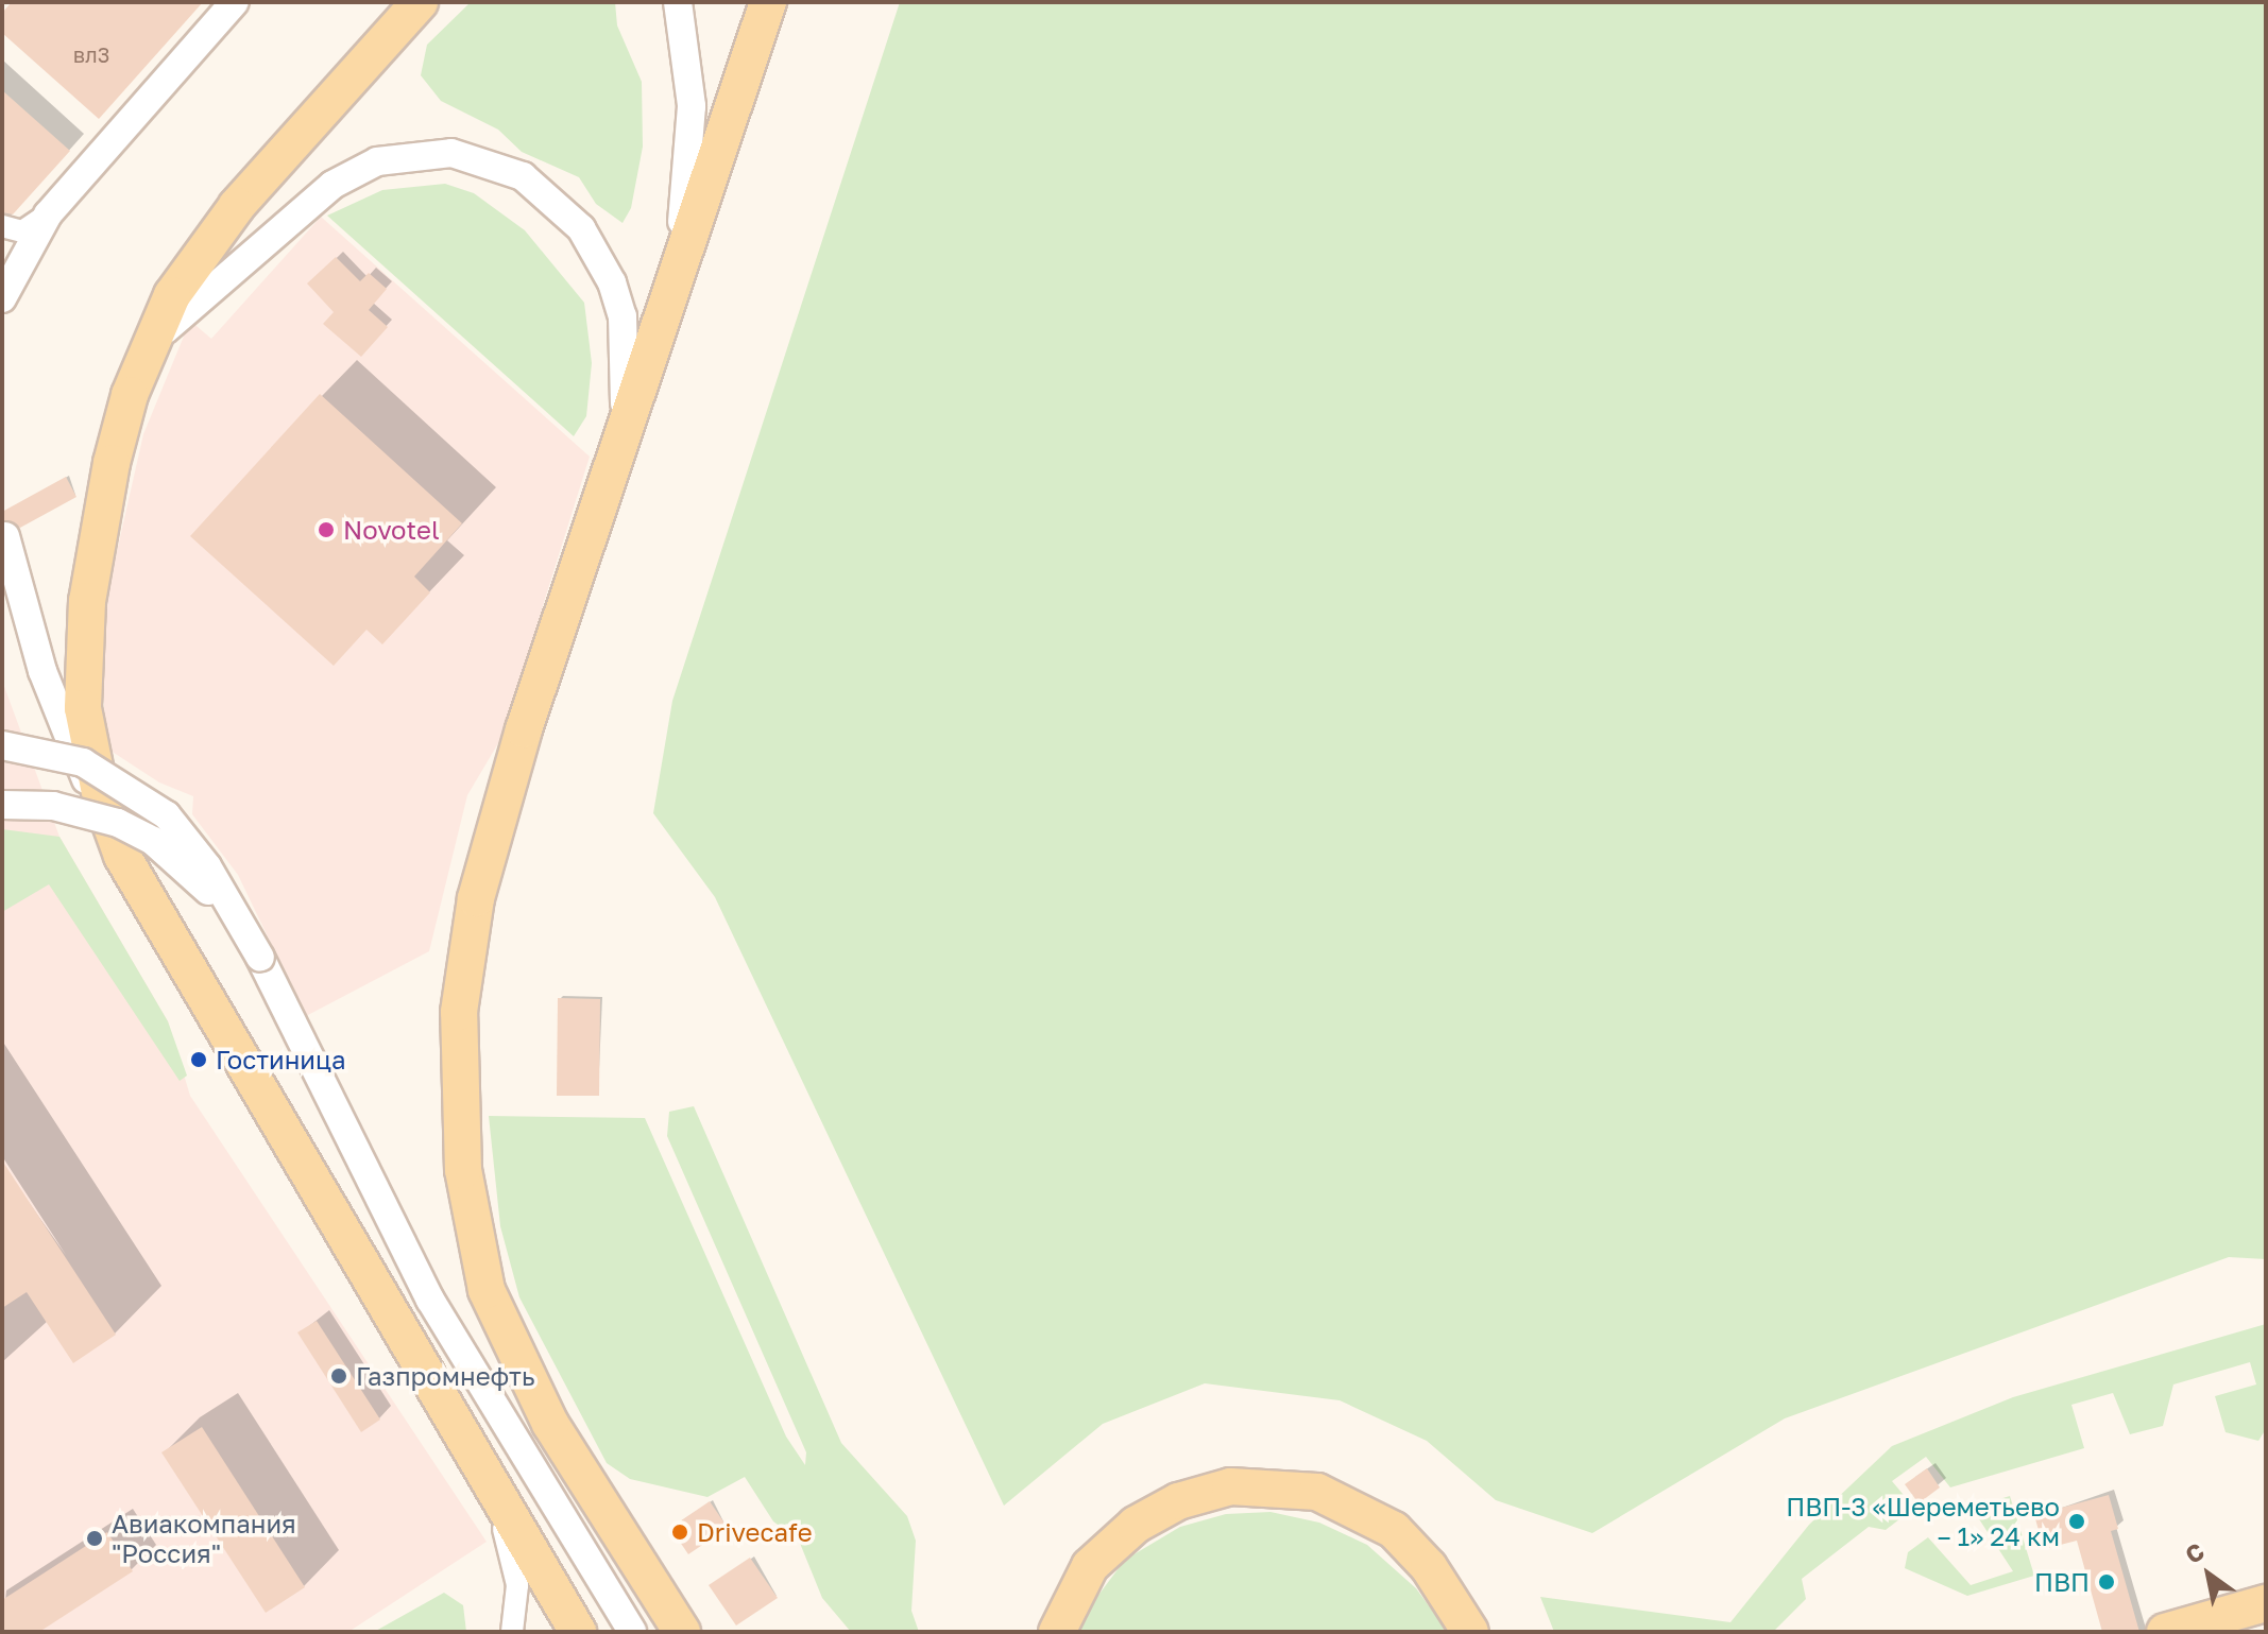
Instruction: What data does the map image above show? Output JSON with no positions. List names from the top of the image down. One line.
{"places":["Novotel","Гостиница","Газпромнефть","ПВП-3 «Шереметьево – 1» 24 км","Drivecafe","Авиакомпания \"Россия\"","ПВП"],"house_numbers":["вл3"],"north":"top left"}
